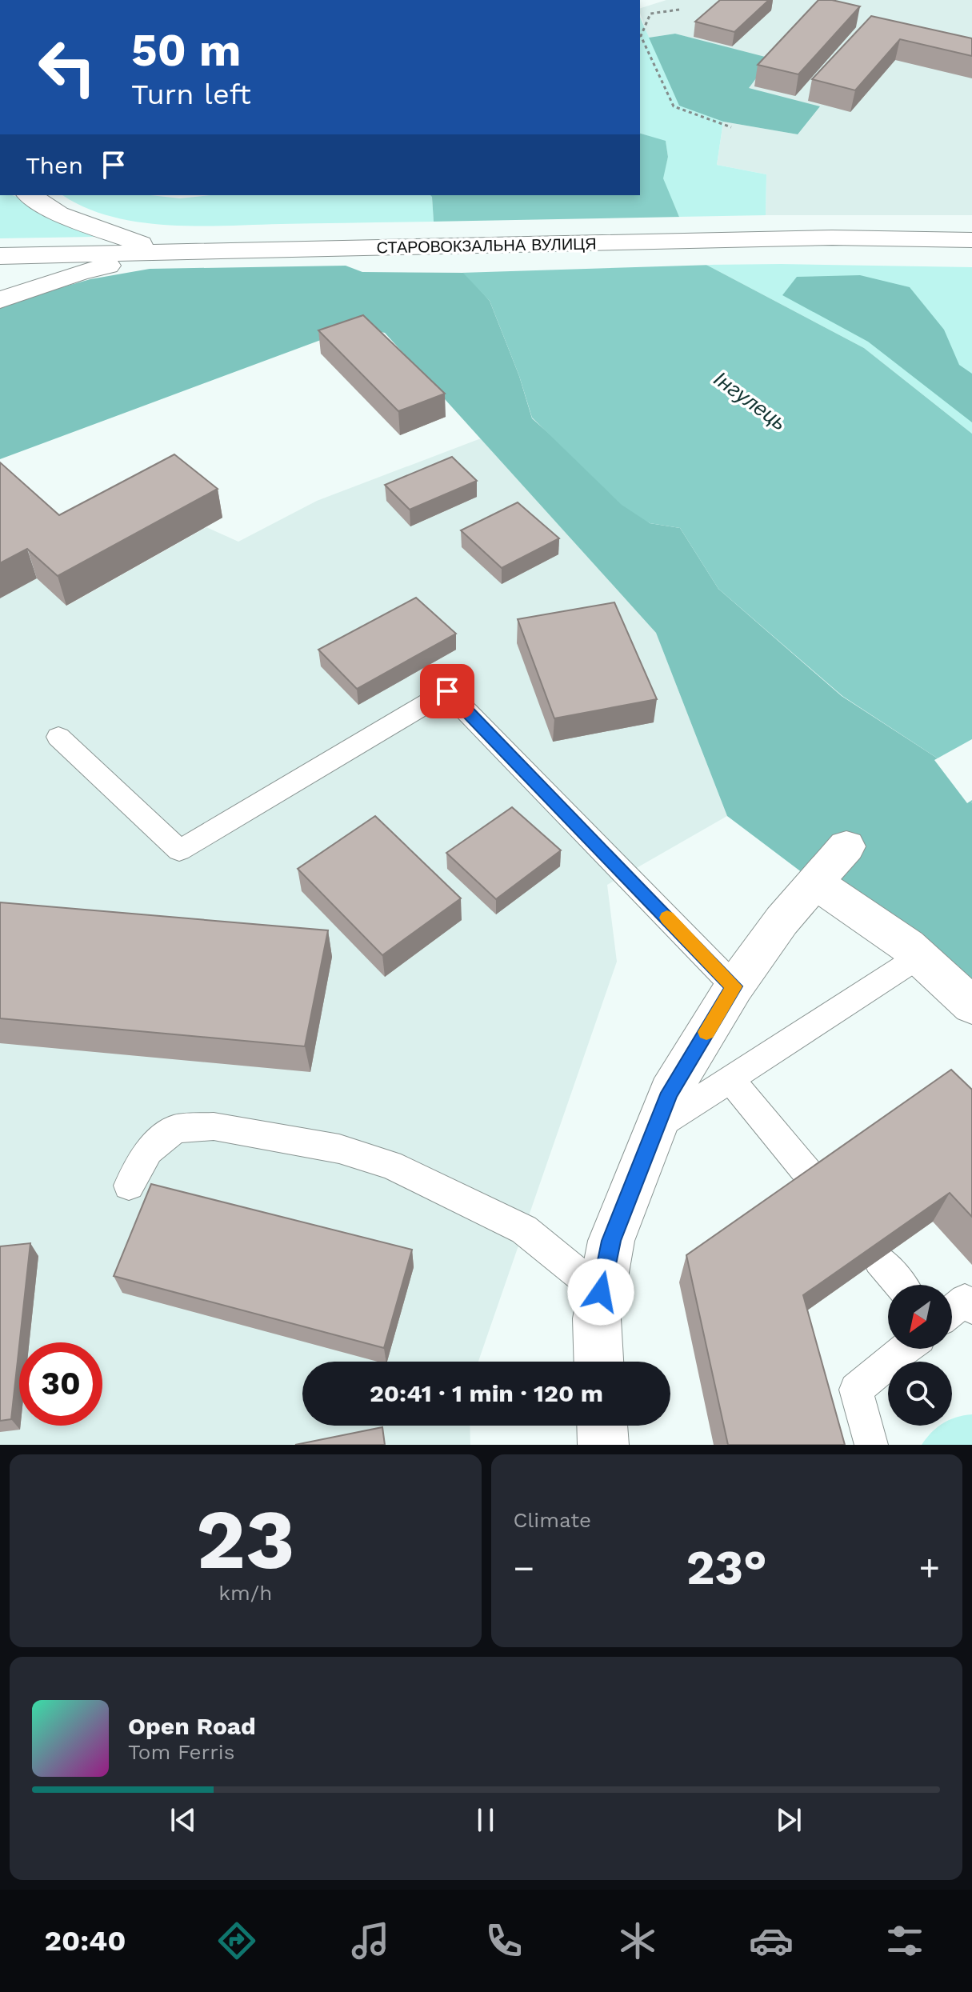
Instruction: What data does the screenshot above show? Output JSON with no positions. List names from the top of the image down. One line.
{"streets":{"main road":["СТАРОВОКЗАЛЬНА ВУЛИЦЯ"]},"water":["Інгулець"],"north":"bottom left","page":{"turn":["50 m","Turn left"],"then":"Then","limit":"30","trip":"20:41 · 1 min · 120 m","tile":[["23","km/h"],"Climate"],"heat":["−","23°","+"],"song":["Open Road","Tom Ferris"],"tabs":"20:40"}}
